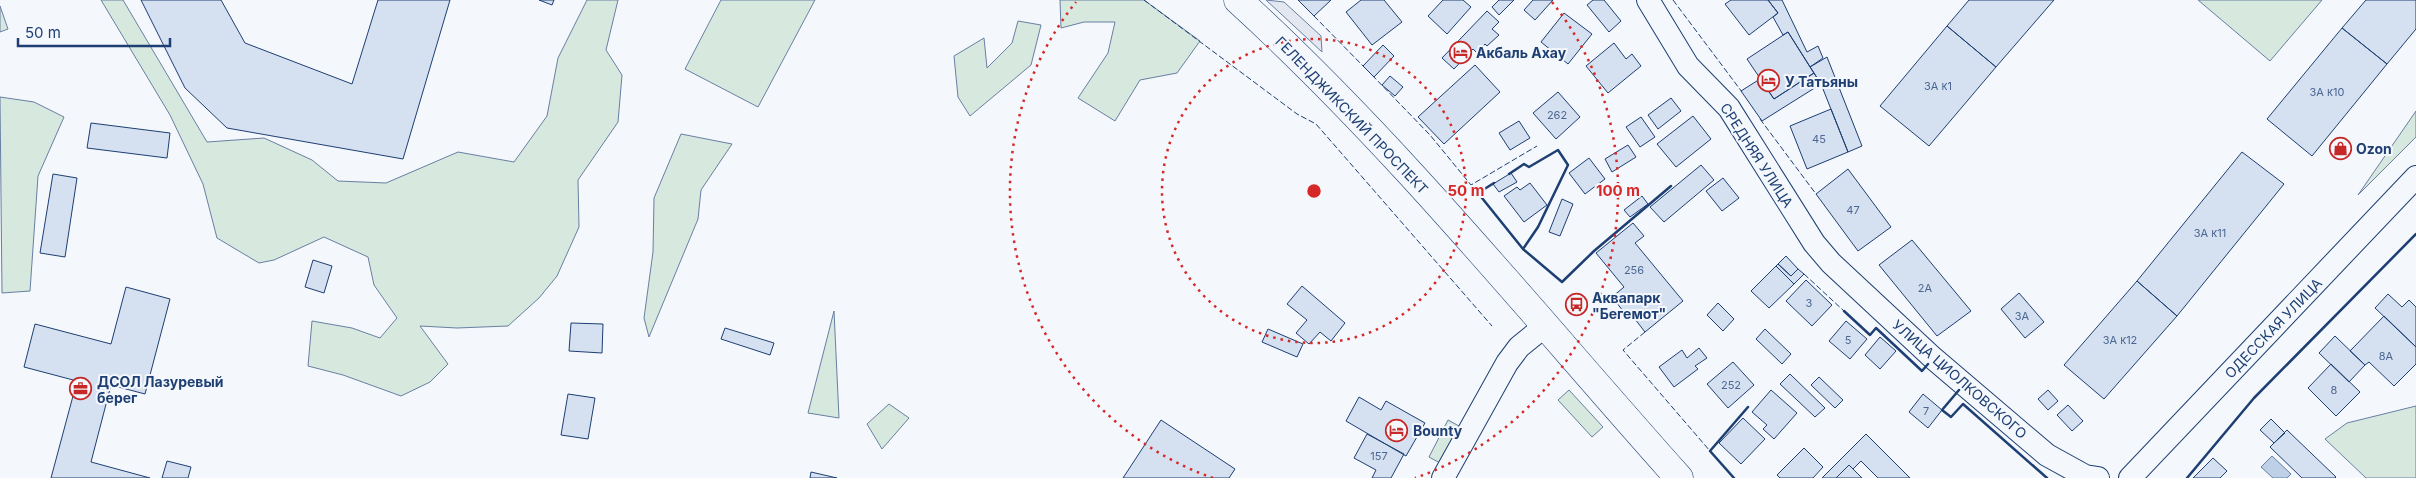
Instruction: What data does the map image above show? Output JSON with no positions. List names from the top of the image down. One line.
{"streets":{"main road":["ГЕЛЕНДЖИКСКИЙ ПРОСПЕКТ"],"street":["СРЕДНЯЯ УЛИЦА","ОДЕССКАЯ УЛИЦА","УЛИЦА ЦИОЛКОВСКОГО"]},"crossings":[["СРЕДНЯЯ УЛИЦА","УЛИЦА ЦИОЛКОВСКОГО"]],"places":{"hotel":["Акбаль Ахау","У Татьяны","Bounty"],"shop":["Ozon"],"bus stop":["Аквапарк \"Бегемот\""],"office":["ДСОЛ Лазуревый берег"]},"house_numbers":["3А к1","3А к10","262","45","47","3А к11","256","2А","3","3А","5","3А к12","8А","252","8","7","157"],"scale_bar":"50 m","rings":["50 m","100 m"]}
